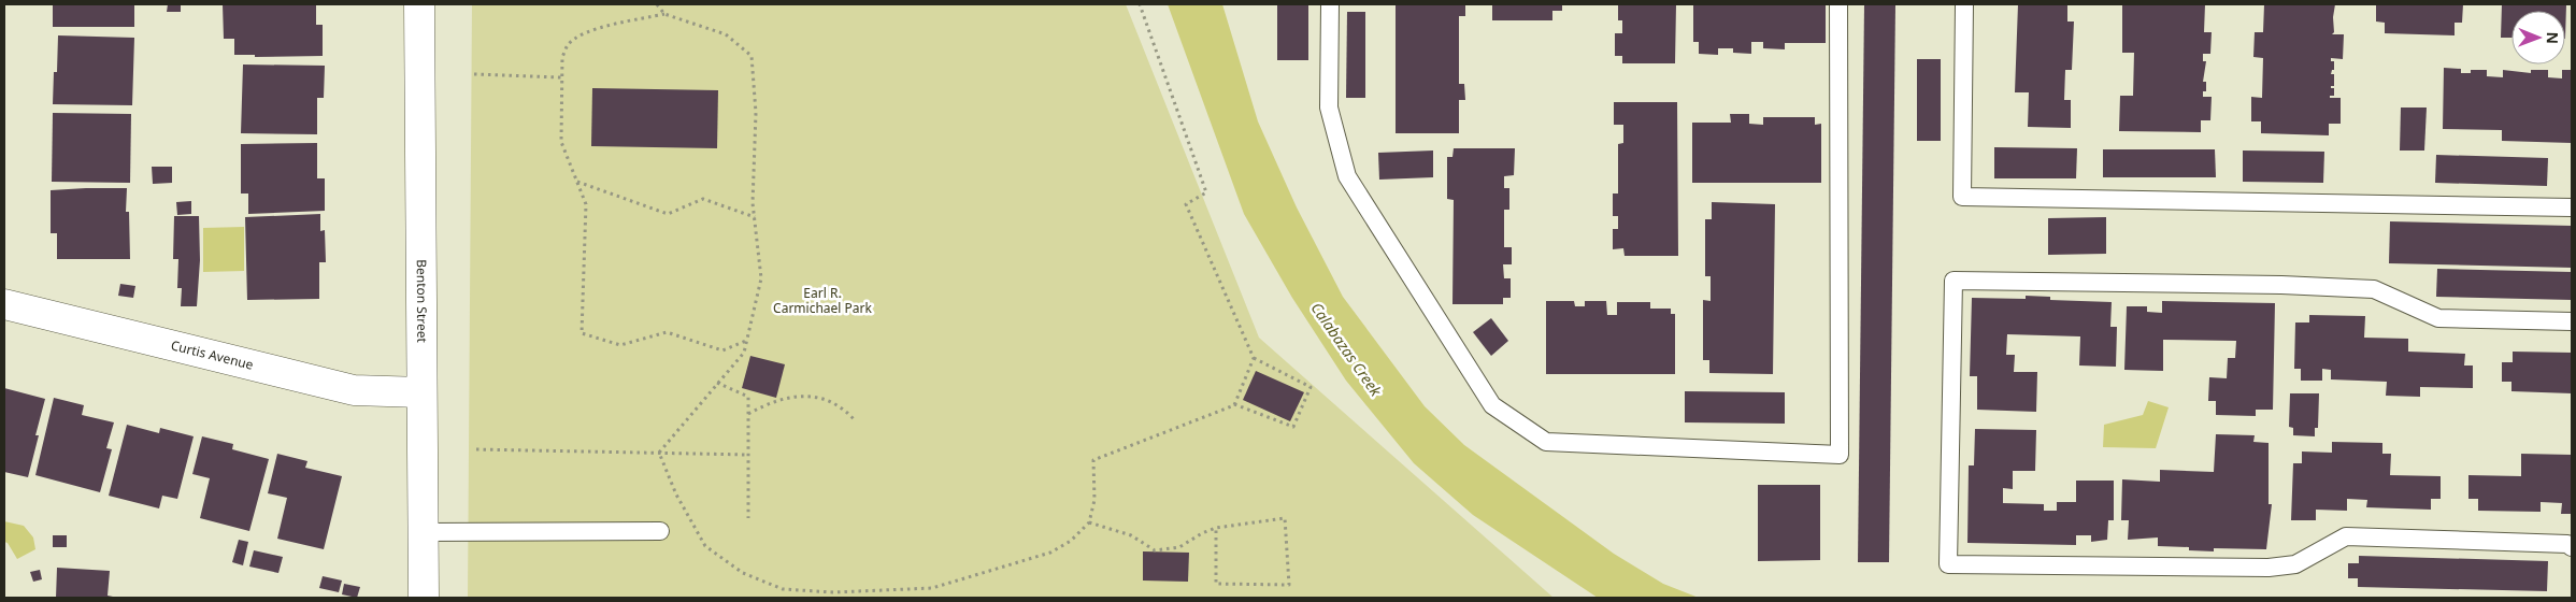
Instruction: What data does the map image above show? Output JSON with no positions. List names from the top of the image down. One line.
{"streets":{"main road":["Benton Street","Curtis Avenue"]},"crossings":[["Benton Street","Curtis Avenue"]],"water":["Calabazas Creek"],"parks":["Earl R. Carmichael Park"],"north":"right"}
